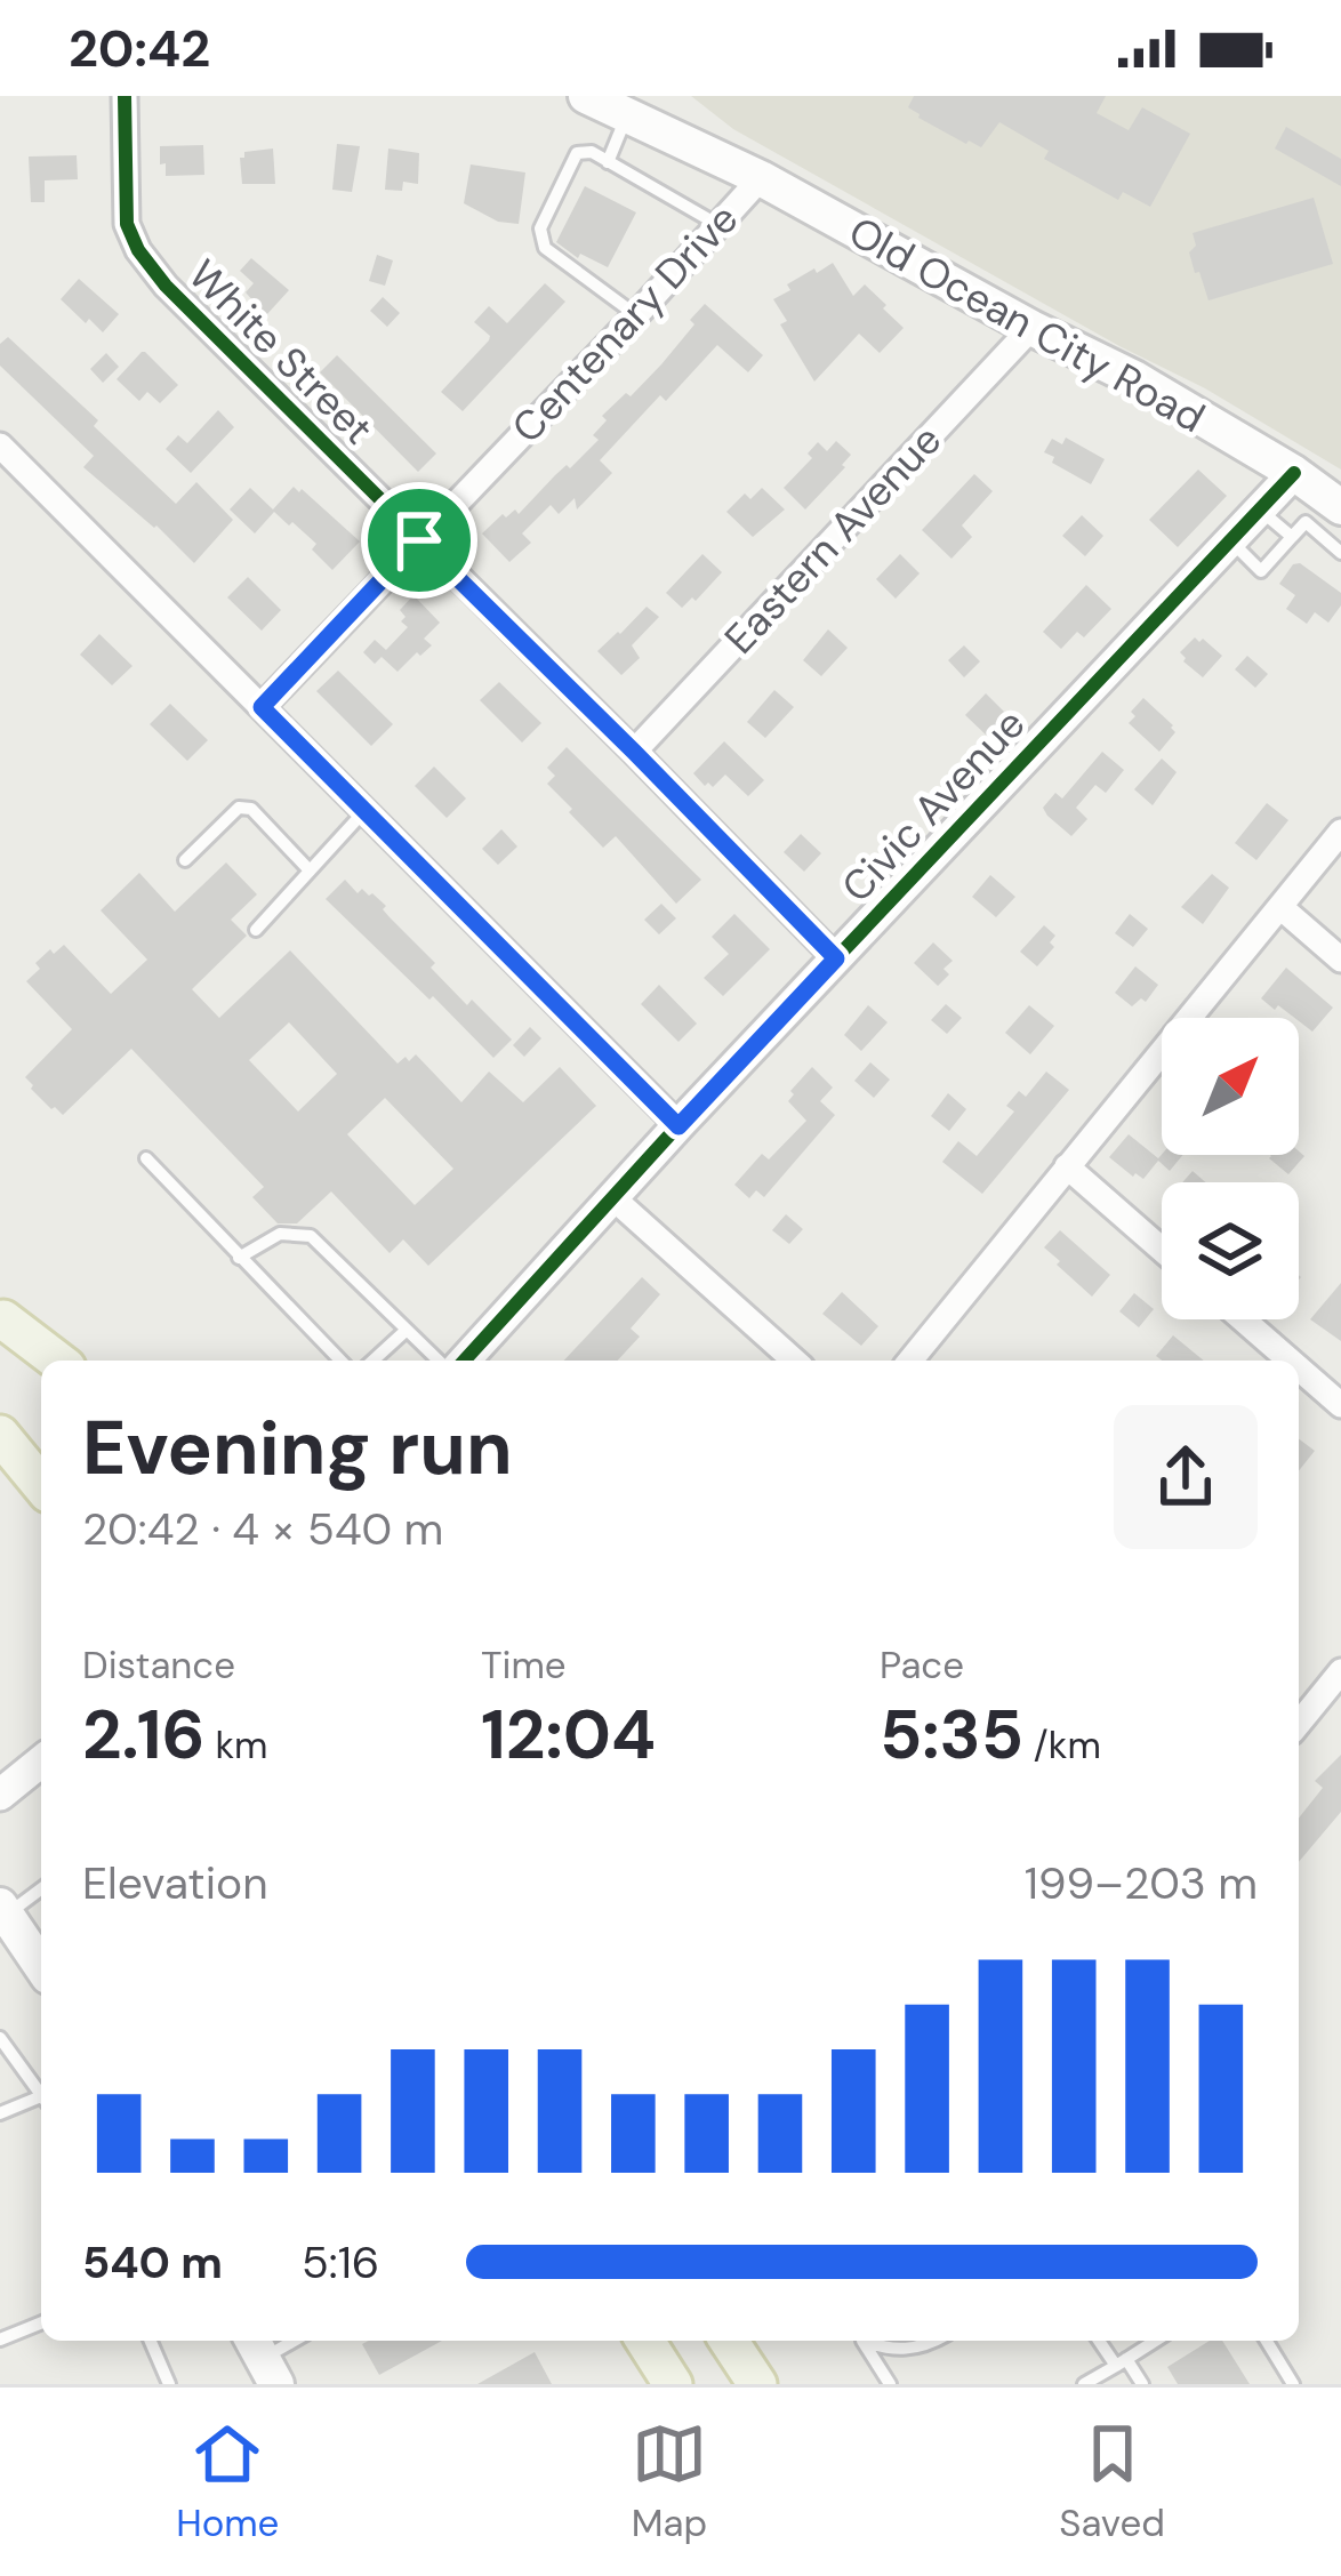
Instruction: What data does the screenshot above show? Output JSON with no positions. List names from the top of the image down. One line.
{"streets":{"main road":["Old Ocean City Road"],"street":["Centenary Drive","White Street","Eastern Avenue","Civic Avenue"]},"crossings":[["Centenary Drive","Old Ocean City Road"],["Centenary Drive","White Street"],["Old Ocean City Road","Eastern Avenue"],["Old Ocean City Road","Civic Avenue"],["White Street","Eastern Avenue"],["White Street","Civic Avenue"]],"north":"top right","page":{"status":"20:42","heading":["Evening run","20:42 · 4 × 540 m"],"stats":[["Distance","2.16 km"],["Time","12:04"],["Pace","5:35 /km"]],"chart":["Elevation","199–203 m"],"list":[{"name":"540 m","note":"5:16"}],"tabs":["Home","Map","Saved"]}}
